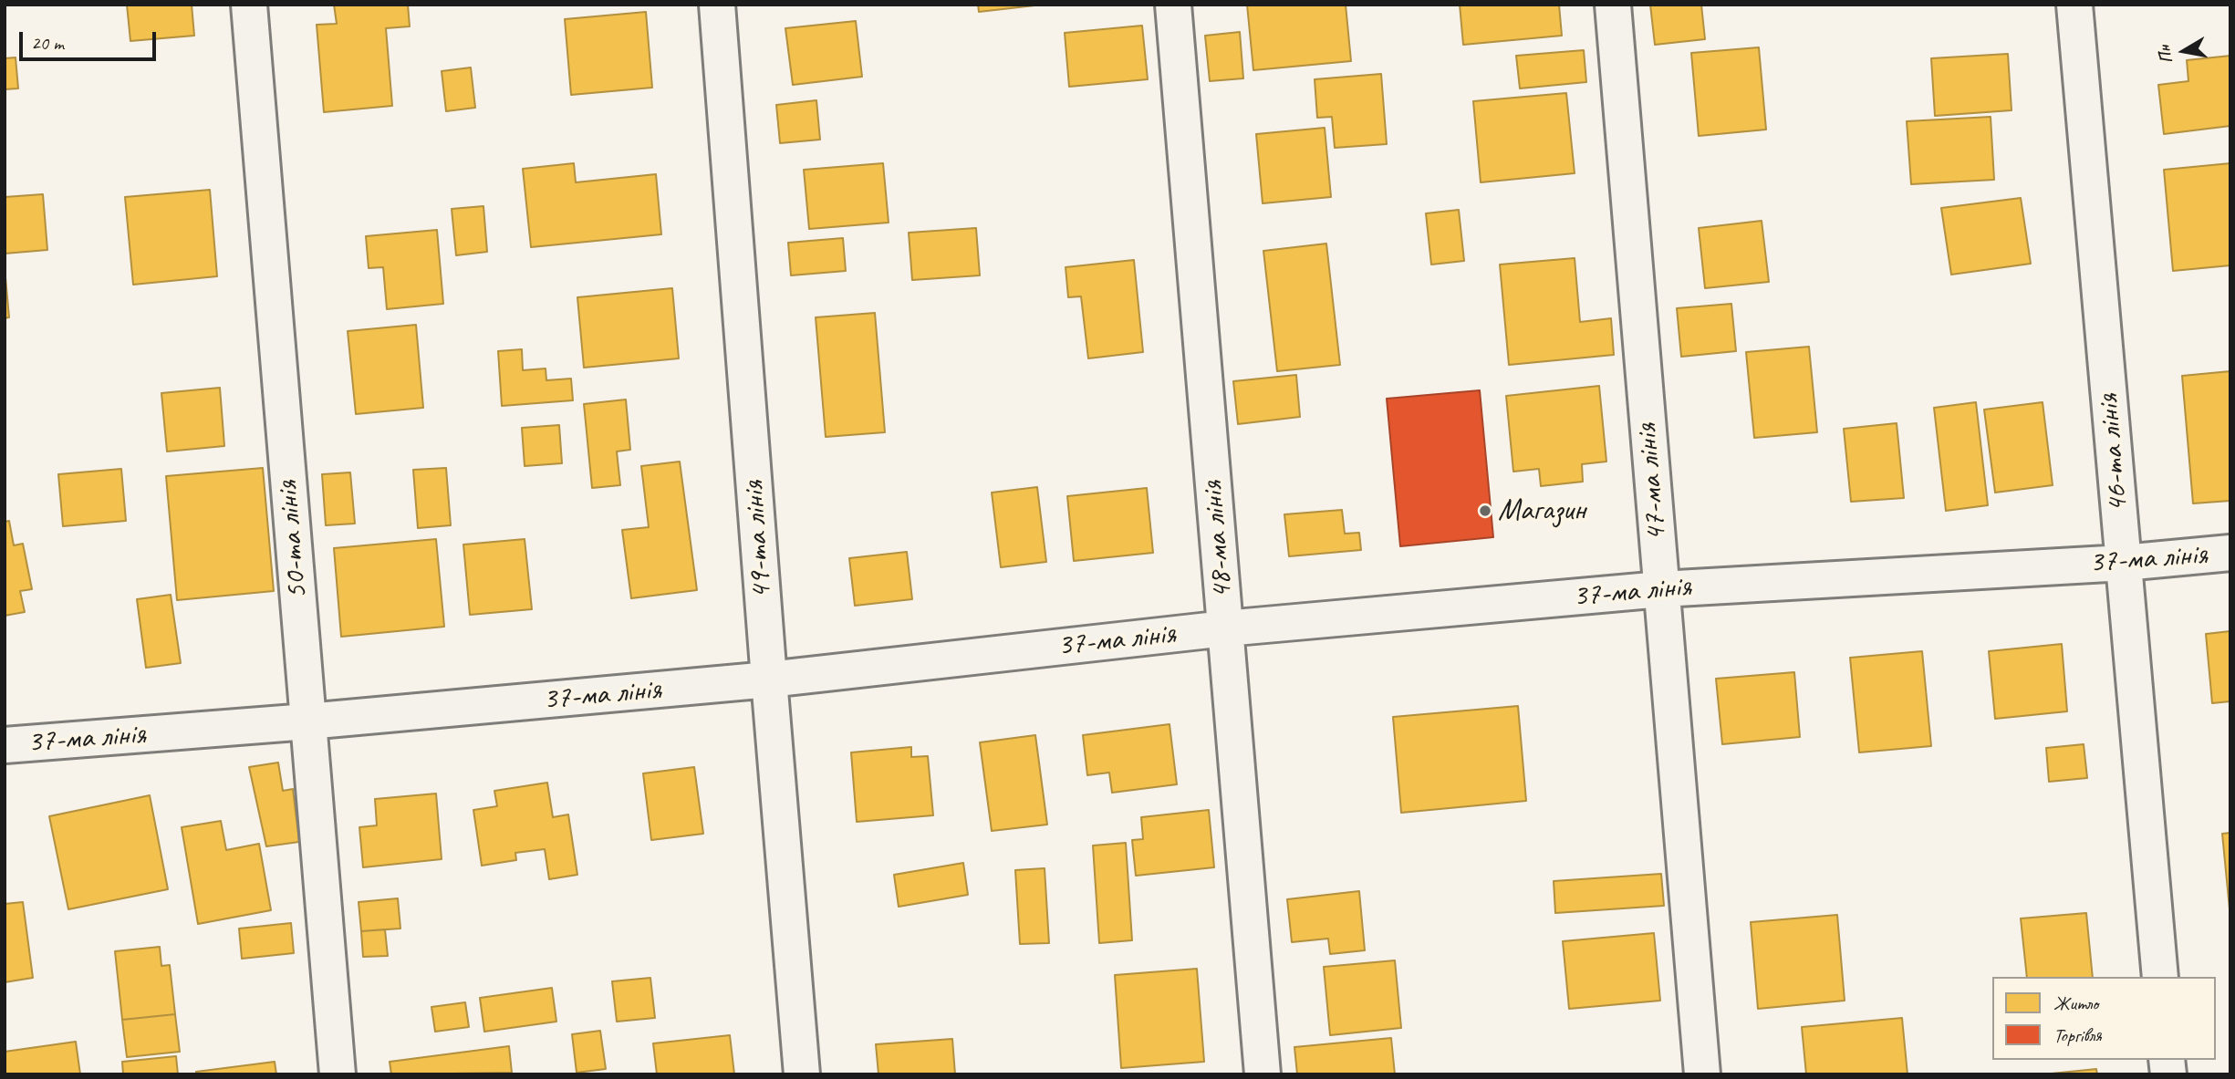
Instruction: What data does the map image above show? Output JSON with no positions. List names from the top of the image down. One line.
{"streets":{"street":["46-та лінія","47-ма лінія","50-та лінія","49-та лінія","48-ма лінія","37-ма лінія"]},"crossings":[["46-та лінія","37-ма лінія"],["47-ма лінія","37-ма лінія"],["50-та лінія","37-ма лінія"],["49-та лінія","37-ма лінія"],["48-ма лінія","37-ма лінія"]],"places":["Магазин"],"legend":["Житло","Торгівля"],"scale_bar":"20 m","north":"left"}
